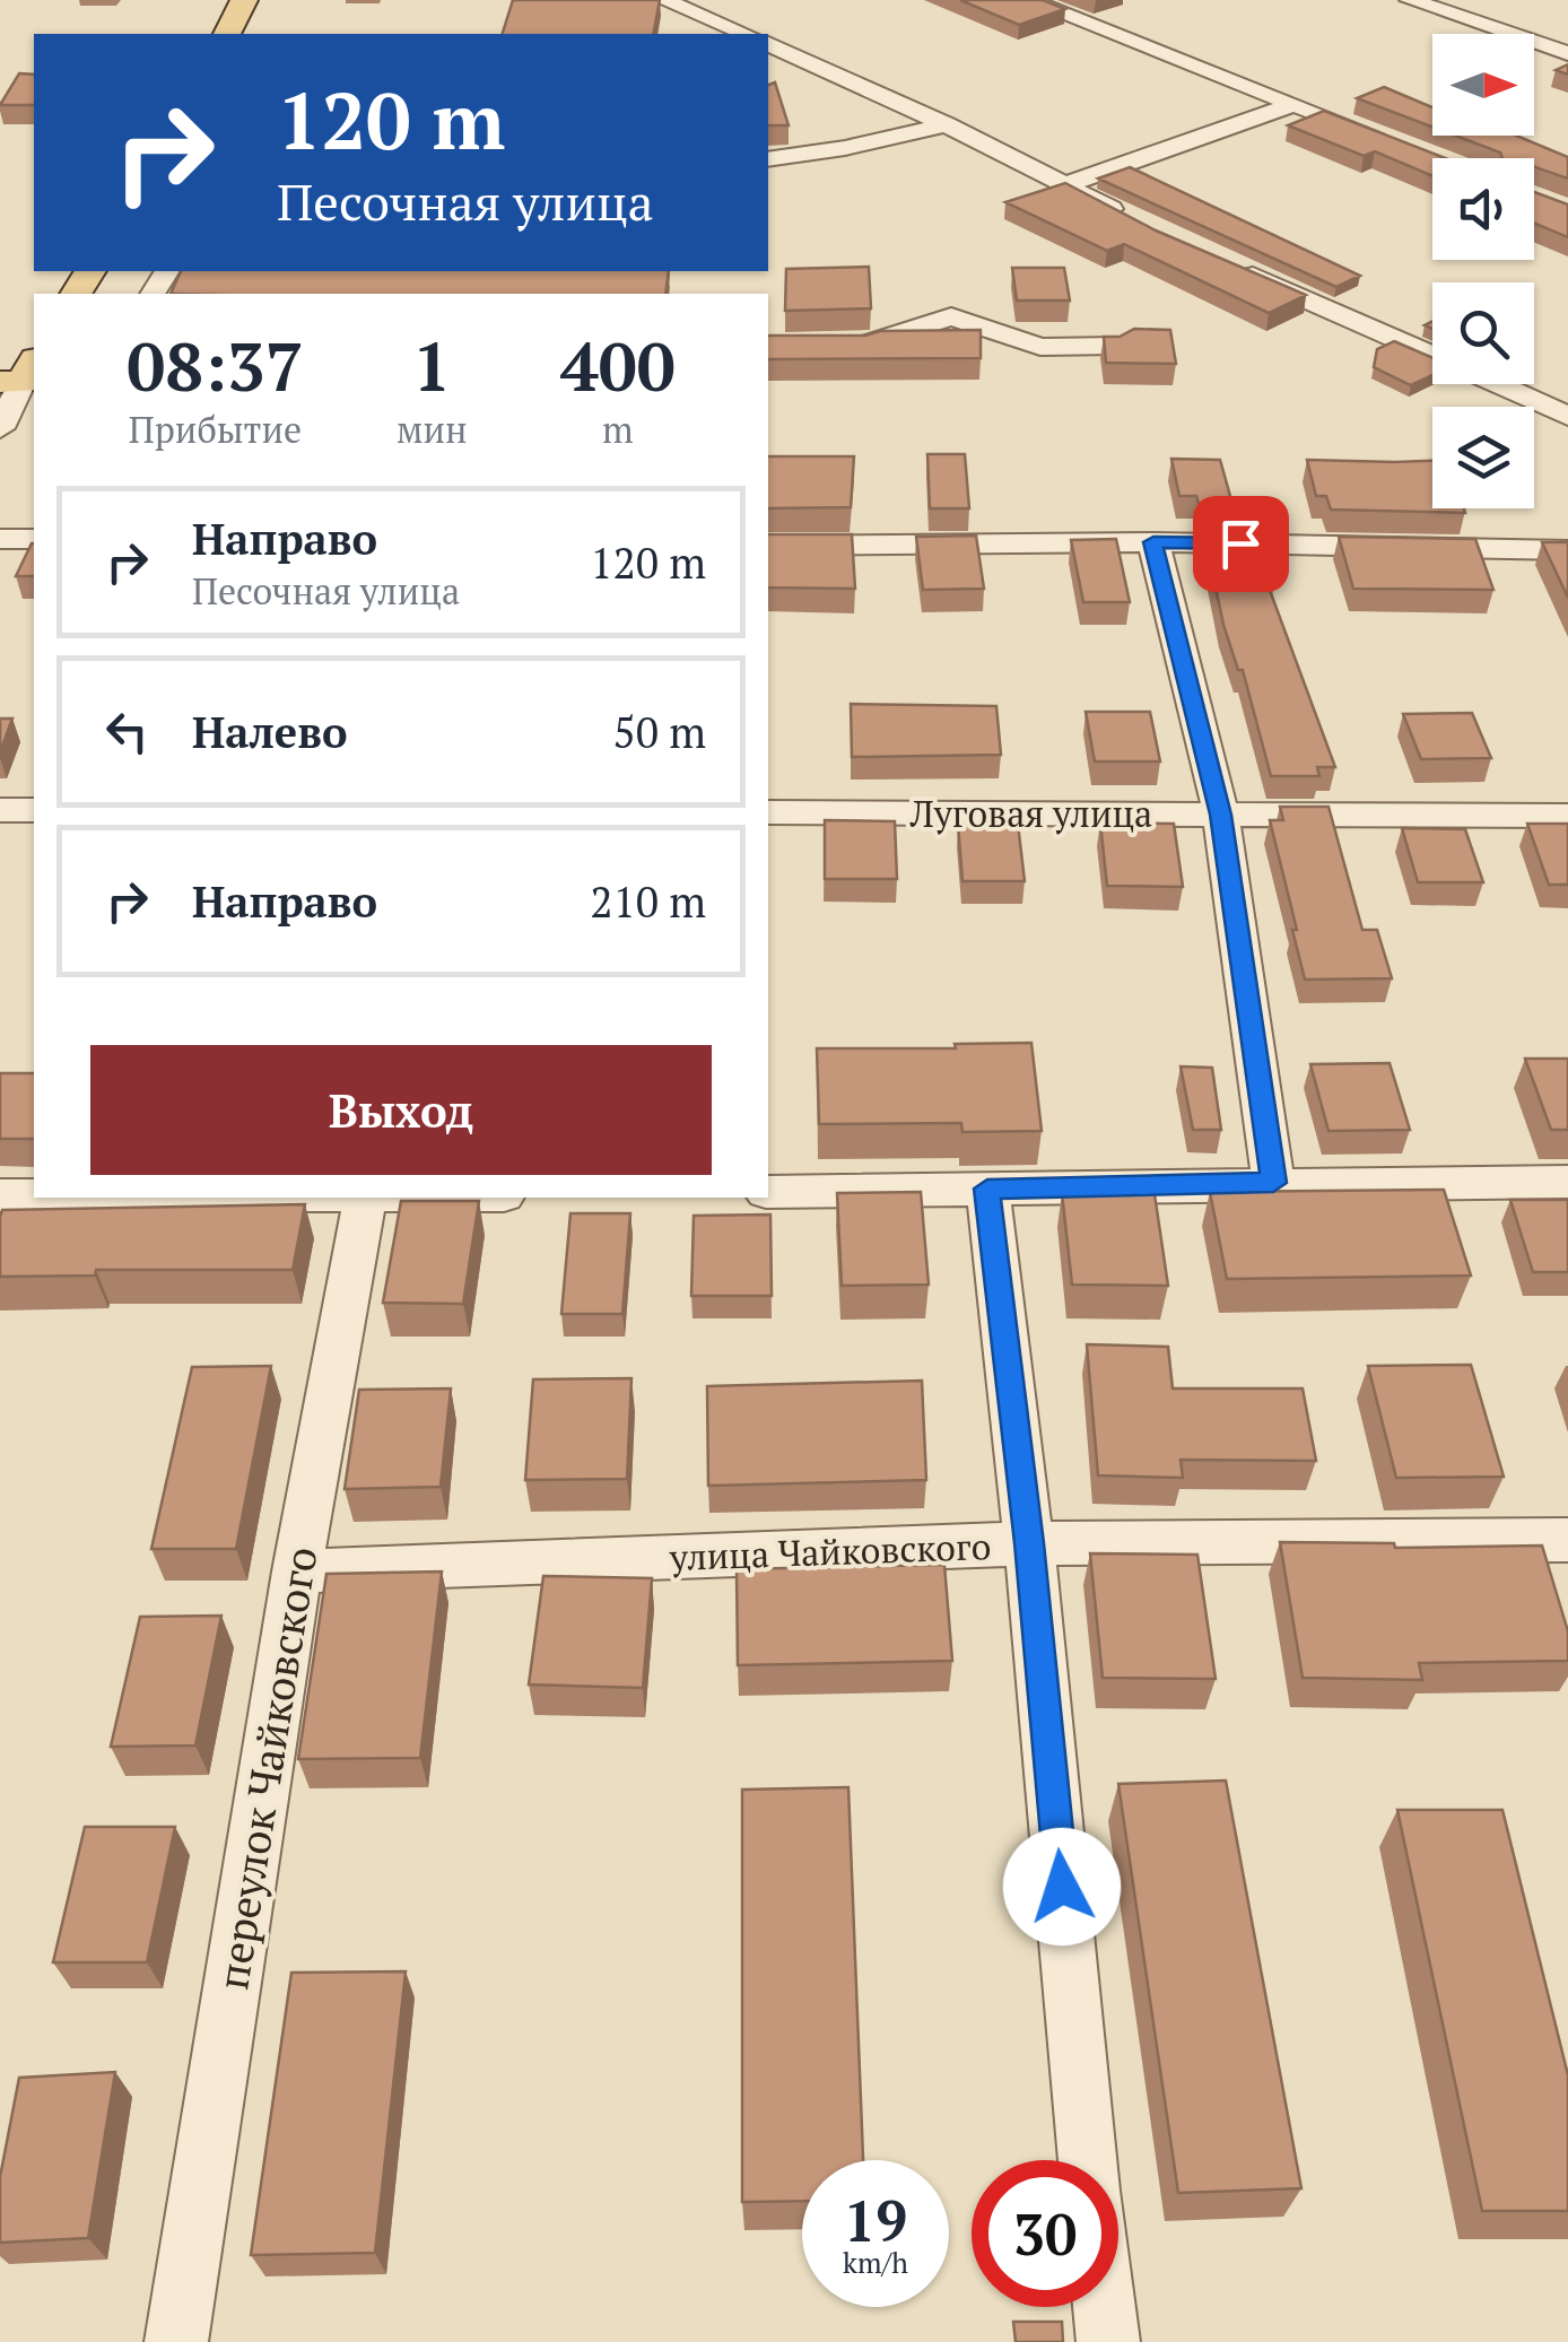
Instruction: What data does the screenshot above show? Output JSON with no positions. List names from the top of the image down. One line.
{"streets":{"street":["Луговая улица","улица Чайковского","переулок Чайковского"]},"crossings":[["улица Чайковского","переулок Чайковского"]],"north":"right","page":{"turn":["120 m","Песочная улица"],"eta":["08:37","Прибытие","1","мин","400","m"],"list":[{"name":"Направо","note":"Песочная улица","value":"120 m"},{"name":"Налево","value":"50 m"},{"name":"Направо","value":"210 m"}],"buttons":"Выход","speed":"19 km/h","limit":"30"}}
